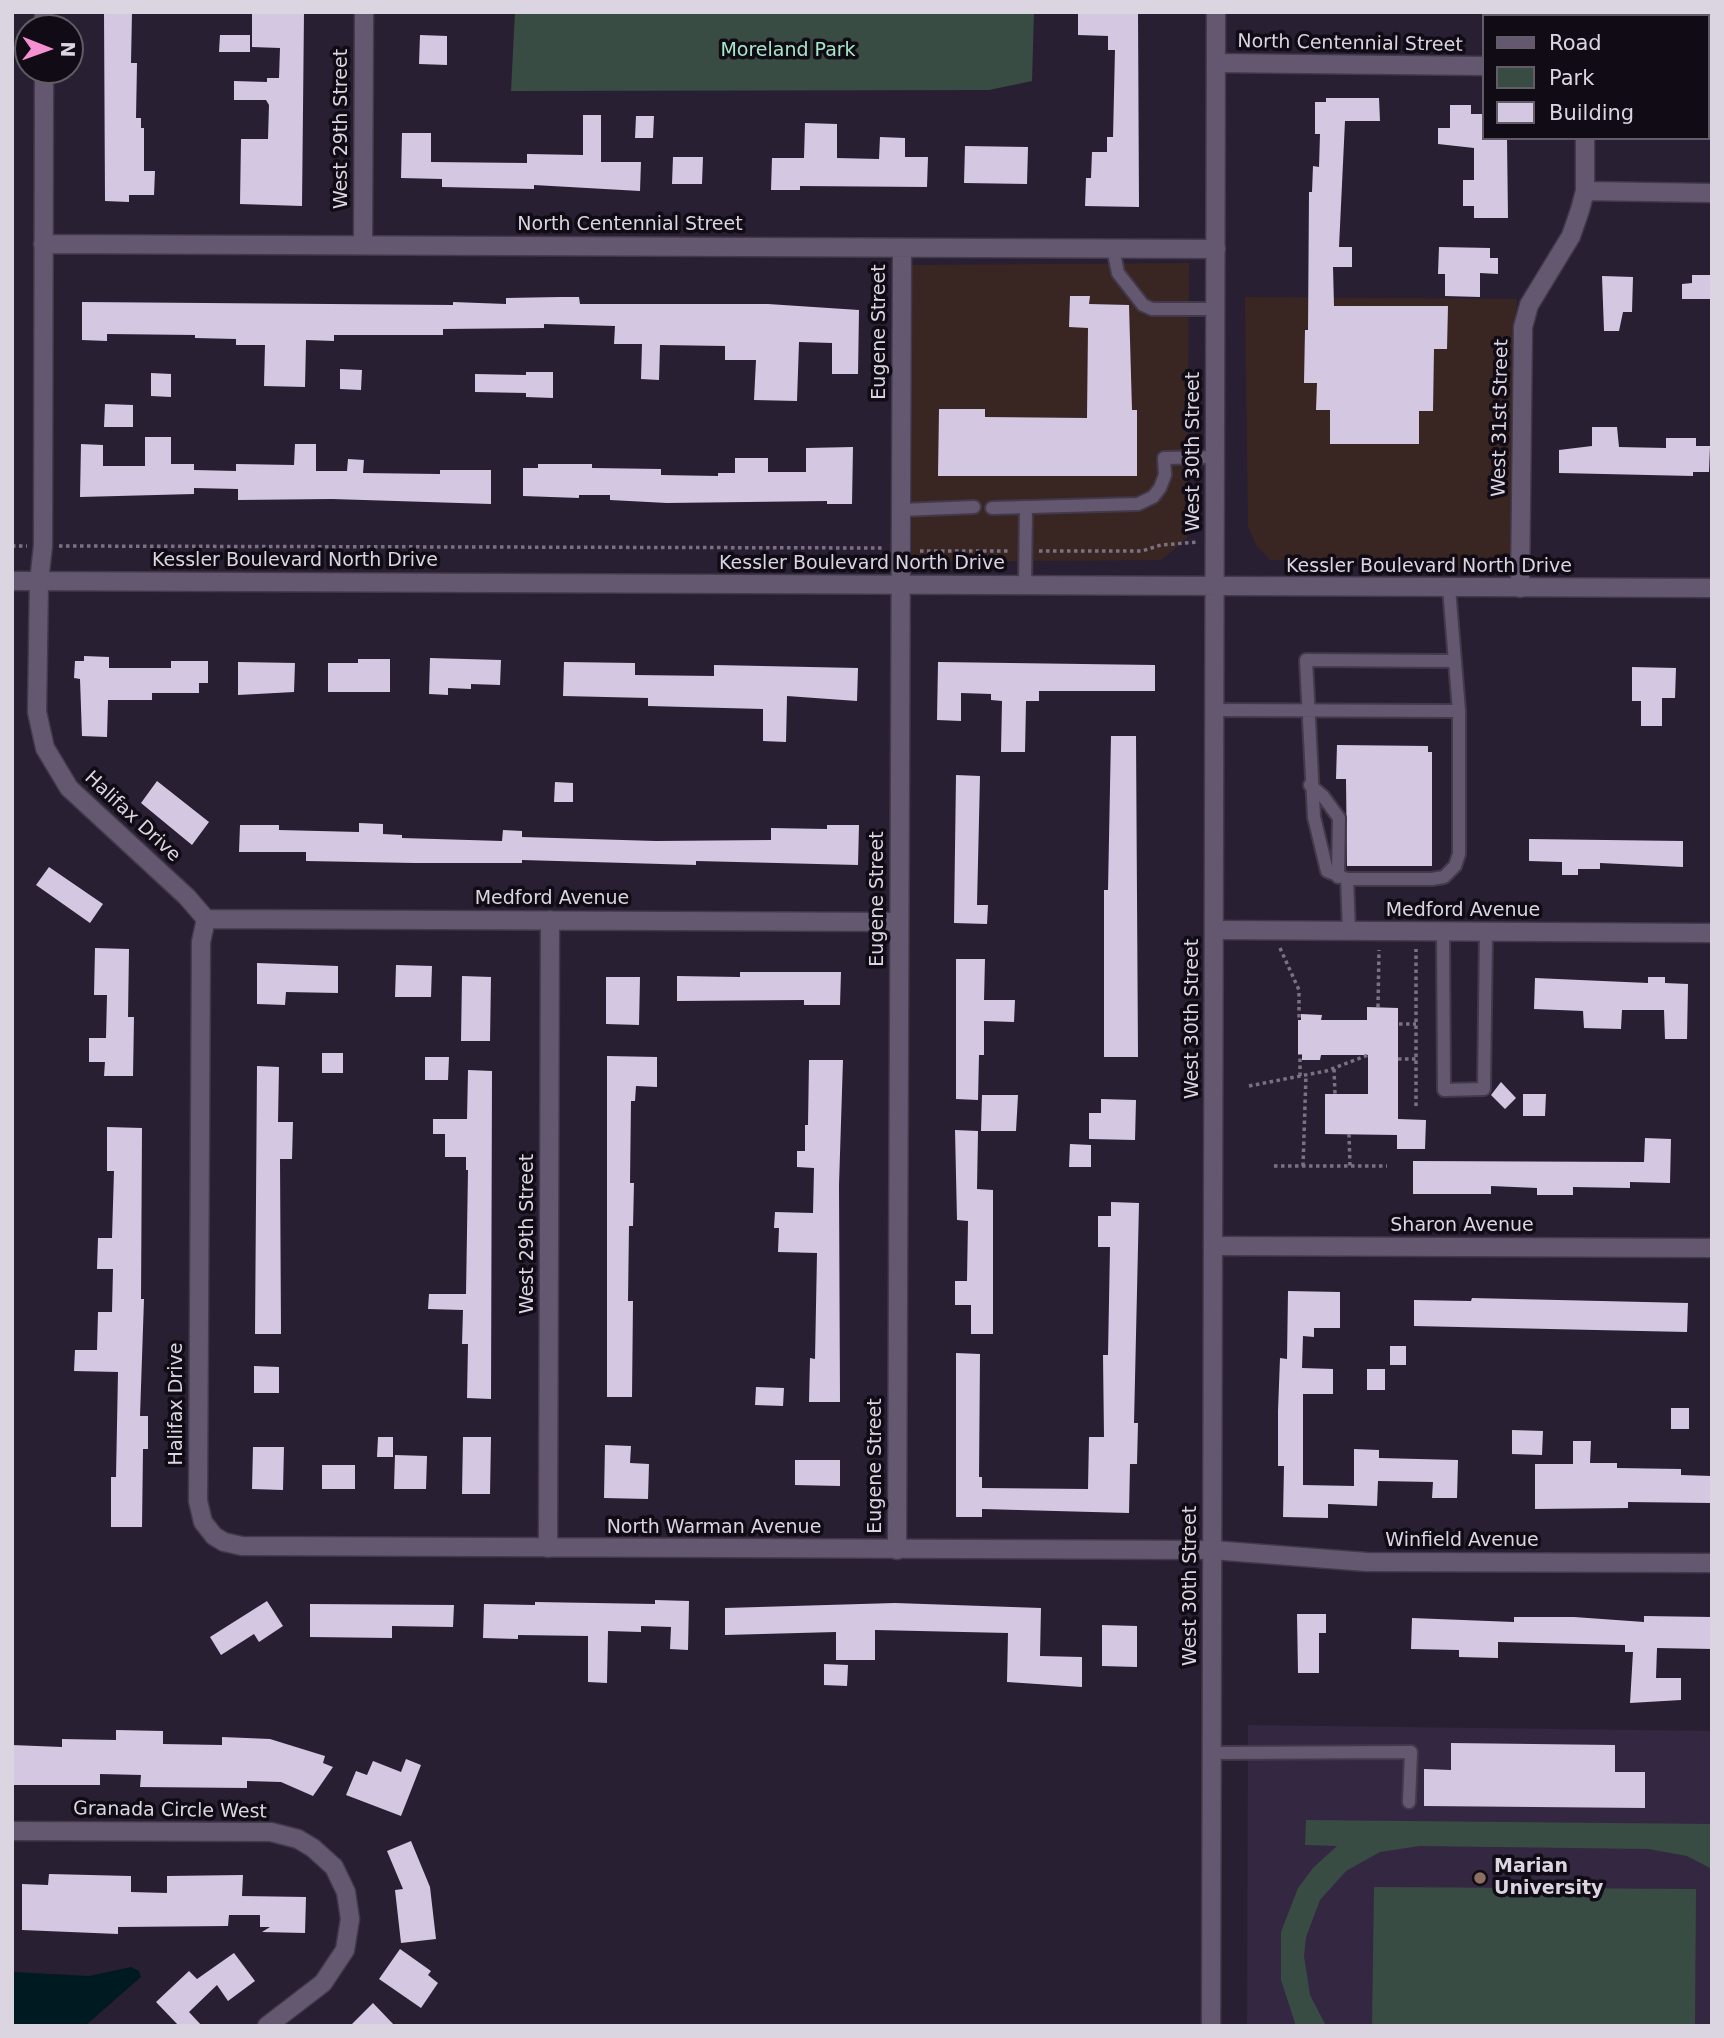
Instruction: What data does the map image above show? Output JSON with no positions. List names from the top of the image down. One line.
{"streets":{"street":["North Centennial Street","West 29th Street","Eugene Street","West 31st Street","West 30th Street","Kessler Boulevard North Drive","Halifax Drive","Medford Avenue","Sharon Avenue","North Warman Avenue","Winfield Avenue","Granada Circle West"]},"crossings":[["North Centennial Street","West 29th Street"],["North Centennial Street","Eugene Street"],["North Centennial Street","West 30th Street"],["North Centennial Street","Halifax Drive"],["West 29th Street","Medford Avenue"],["West 29th Street","North Warman Avenue"],["Eugene Street","Kessler Boulevard North Drive"],["Eugene Street","Medford Avenue"],["Eugene Street","North Warman Avenue"],["West 31st Street","Kessler Boulevard North Drive"],["West 30th Street","Kessler Boulevard North Drive"],["West 30th Street","Medford Avenue"],["West 30th Street","Sharon Avenue"],["West 30th Street","North Warman Avenue"],["West 30th Street","Winfield Avenue"],["Kessler Boulevard North Drive","Halifax Drive"],["Halifax Drive","Medford Avenue"],["Halifax Drive","North Warman Avenue"],["North Warman Avenue","Winfield Avenue"]],"parks":["Moreland Park"],"places":["Marian University"],"legend":["Road","Park","Building"],"north":"right"}
